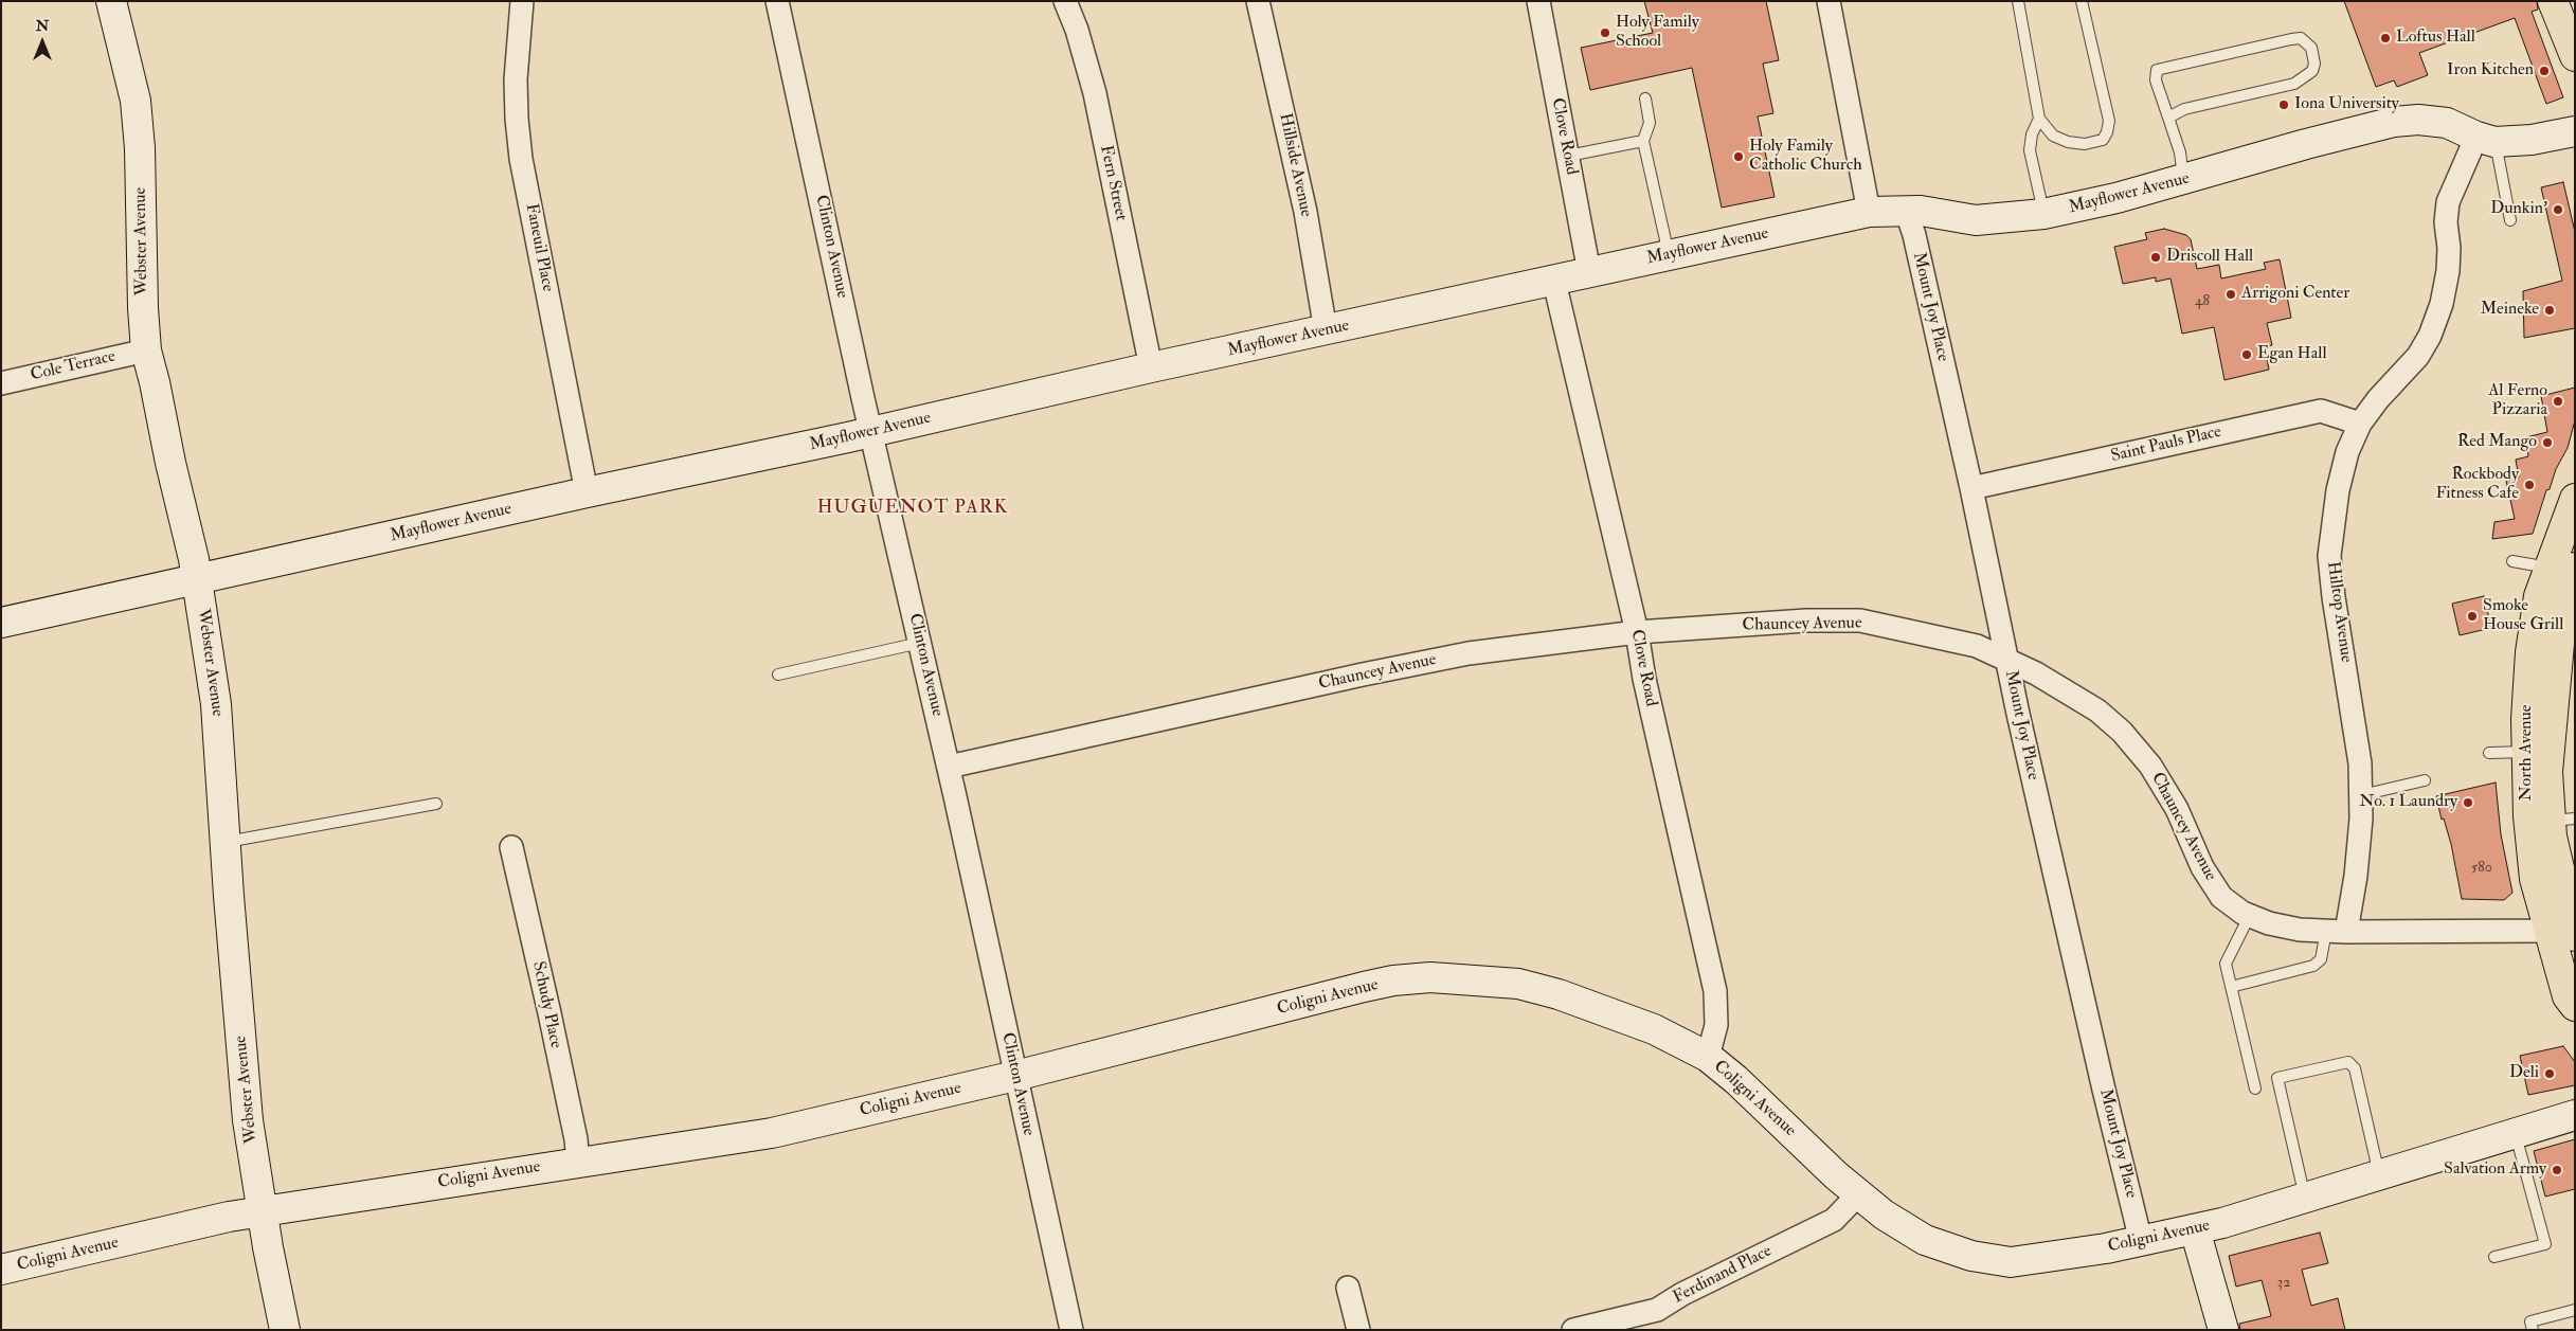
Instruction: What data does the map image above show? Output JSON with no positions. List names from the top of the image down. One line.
{"streets":{"main road":["North Avenue"],"street":["Clove Road","Hillside Avenue","Fern Street","Mayflower Avenue","Webster Avenue","Clinton Avenue","Faneuil Place","Mount Joy Place","Cole Terrace","Saint Pauls Place","Hilltop Avenue","Chauncey Avenue","Coligni Avenue","Schudy Place","Ferdinand Place"]},"crossings":[["Clove Road","Mayflower Avenue"],["Clove Road","Chauncey Avenue"],["Clove Road","Coligni Avenue"],["Hillside Avenue","Mayflower Avenue"],["Fern Street","Mayflower Avenue"],["Mayflower Avenue","Webster Avenue"],["Mayflower Avenue","Clinton Avenue"],["Mayflower Avenue","Faneuil Place"],["Mayflower Avenue","Mount Joy Place"],["Mayflower Avenue","Hilltop Avenue"],["Webster Avenue","Cole Terrace"],["Webster Avenue","Coligni Avenue"],["Clinton Avenue","Chauncey Avenue"],["Clinton Avenue","Coligni Avenue"],["Mount Joy Place","Saint Pauls Place"],["Mount Joy Place","Chauncey Avenue"],["Mount Joy Place","Coligni Avenue"],["Saint Pauls Place","Hilltop Avenue"],["Hilltop Avenue","Chauncey Avenue"],["Chauncey Avenue","North Avenue"],["Coligni Avenue","Schudy Place"],["Coligni Avenue","Ferdinand Place"]],"districts":["HUGUENOT PARK"],"places":["Holy Family School","Loftus Hall","Iron Kitchen","Iona University","Holy Family Catholic Church","Dunkin'","Driscoll Hall","Arrigoni Center","Meineke","Egan Hall","Al Ferno Pizzaria","Red Mango","Rockbody Fitness Cafe","Smoke House Grill","No. 1 Laundry","Deli","Salvation Army"],"house_numbers":["48","580","32"],"north":"top"}
